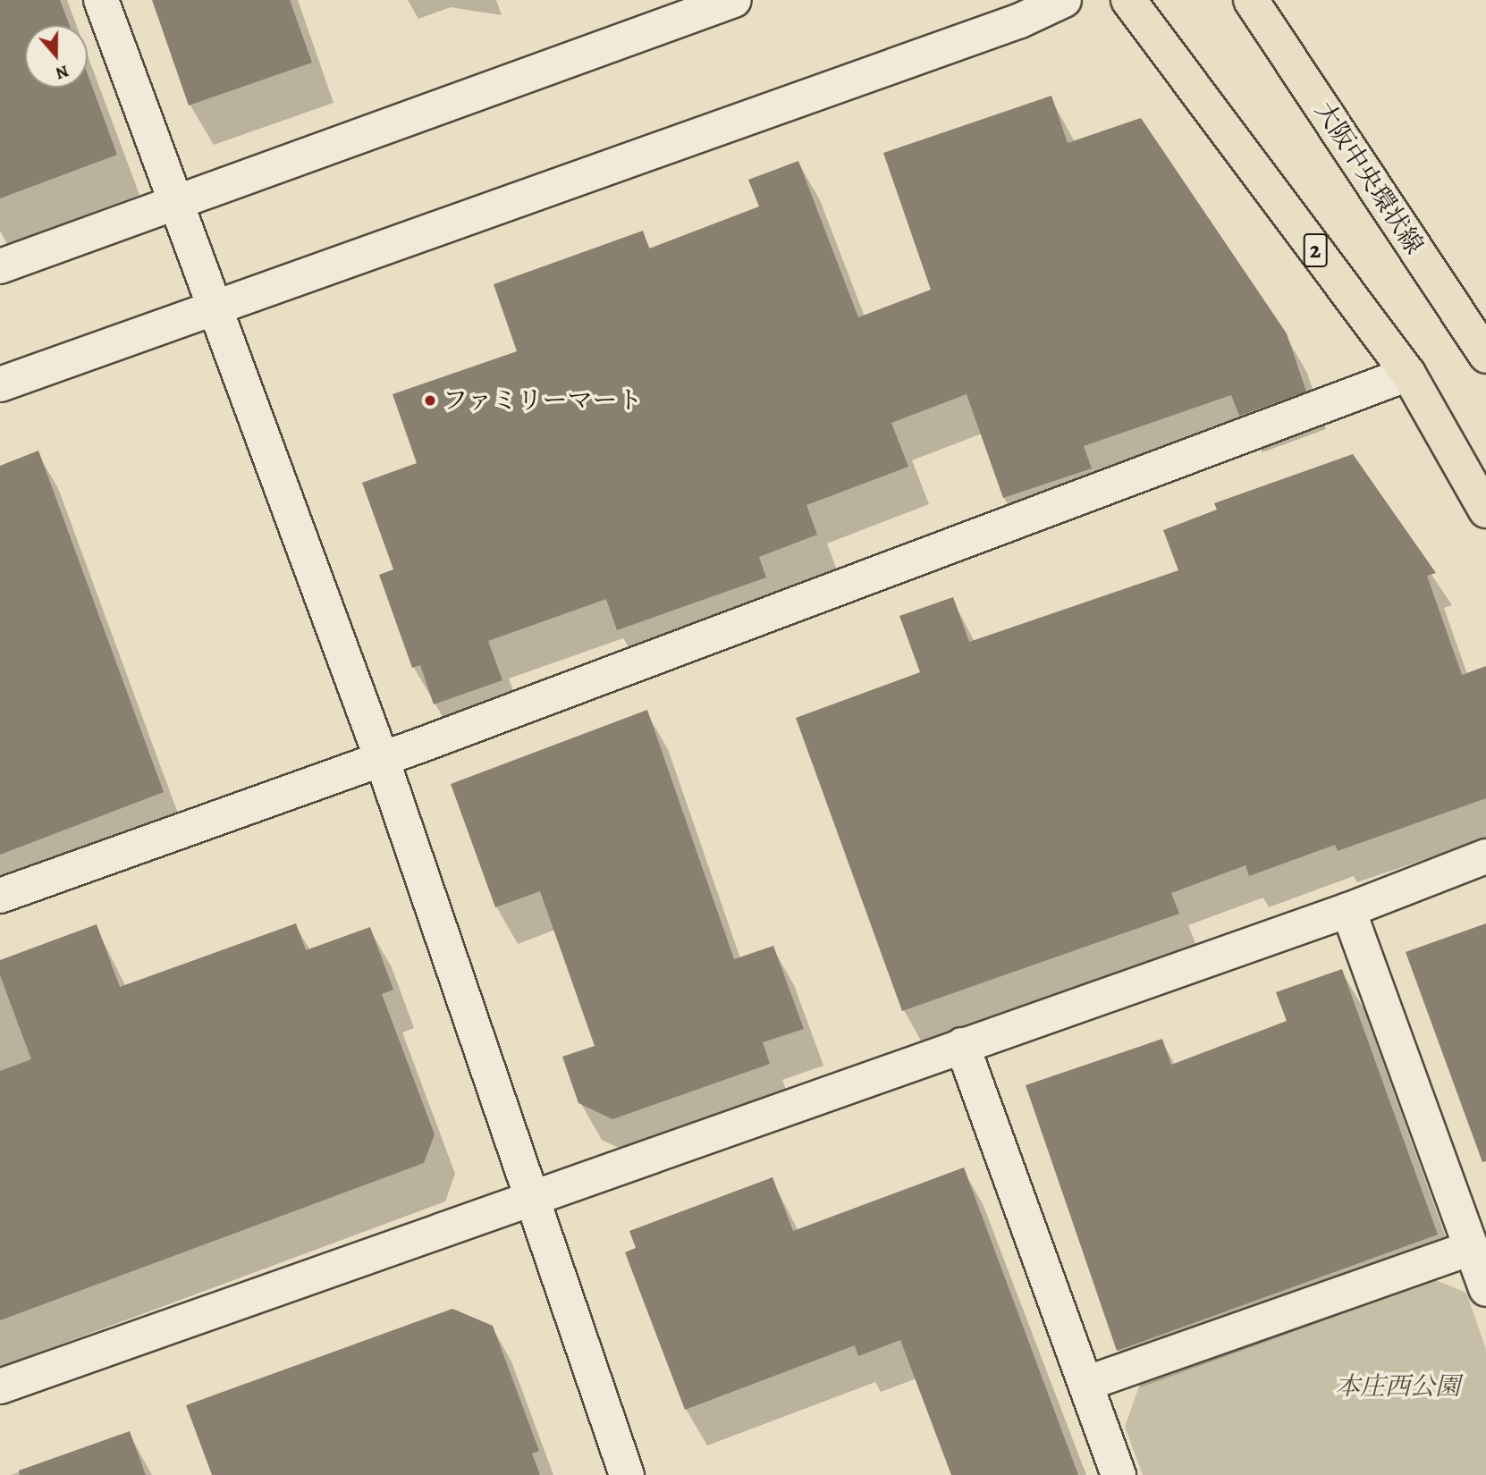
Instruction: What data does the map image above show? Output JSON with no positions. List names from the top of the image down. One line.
{"streets":{"main road":["大阪中央環状線","2"]},"parks":["本庄西公園"],"places":["ファミリーマート"],"north":"bottom"}
